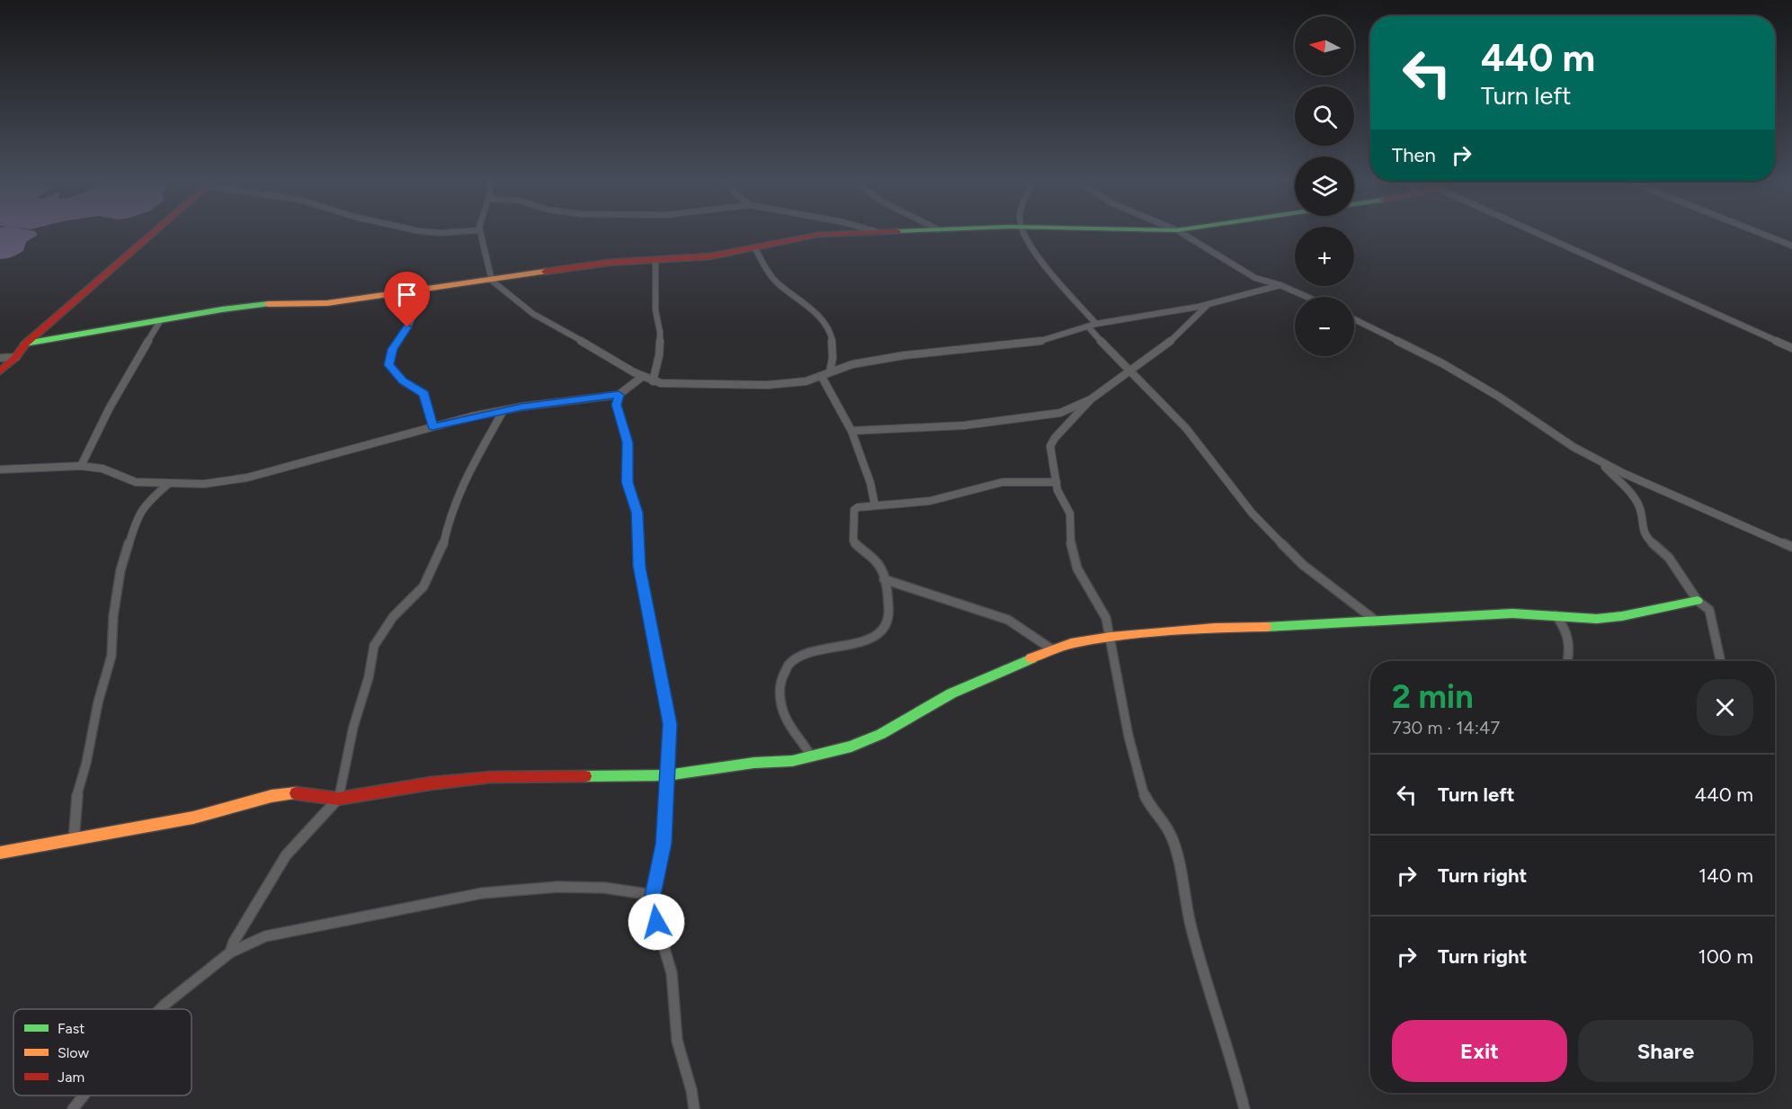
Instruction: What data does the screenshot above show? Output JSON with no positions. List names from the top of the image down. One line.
{"legend":["Fast","Slow","Jam"],"north":"left","page":{"map_buttons":["+","−"],"turn":["440 m","Turn left"],"then":"Then","heading":["2 min","730 m · 14:47"],"list":[{"name":"Turn left","value":"440 m"},{"name":"Turn right","value":"140 m"},{"name":"Turn right","value":"100 m"}],"buttons":["Exit","Share"]}}
